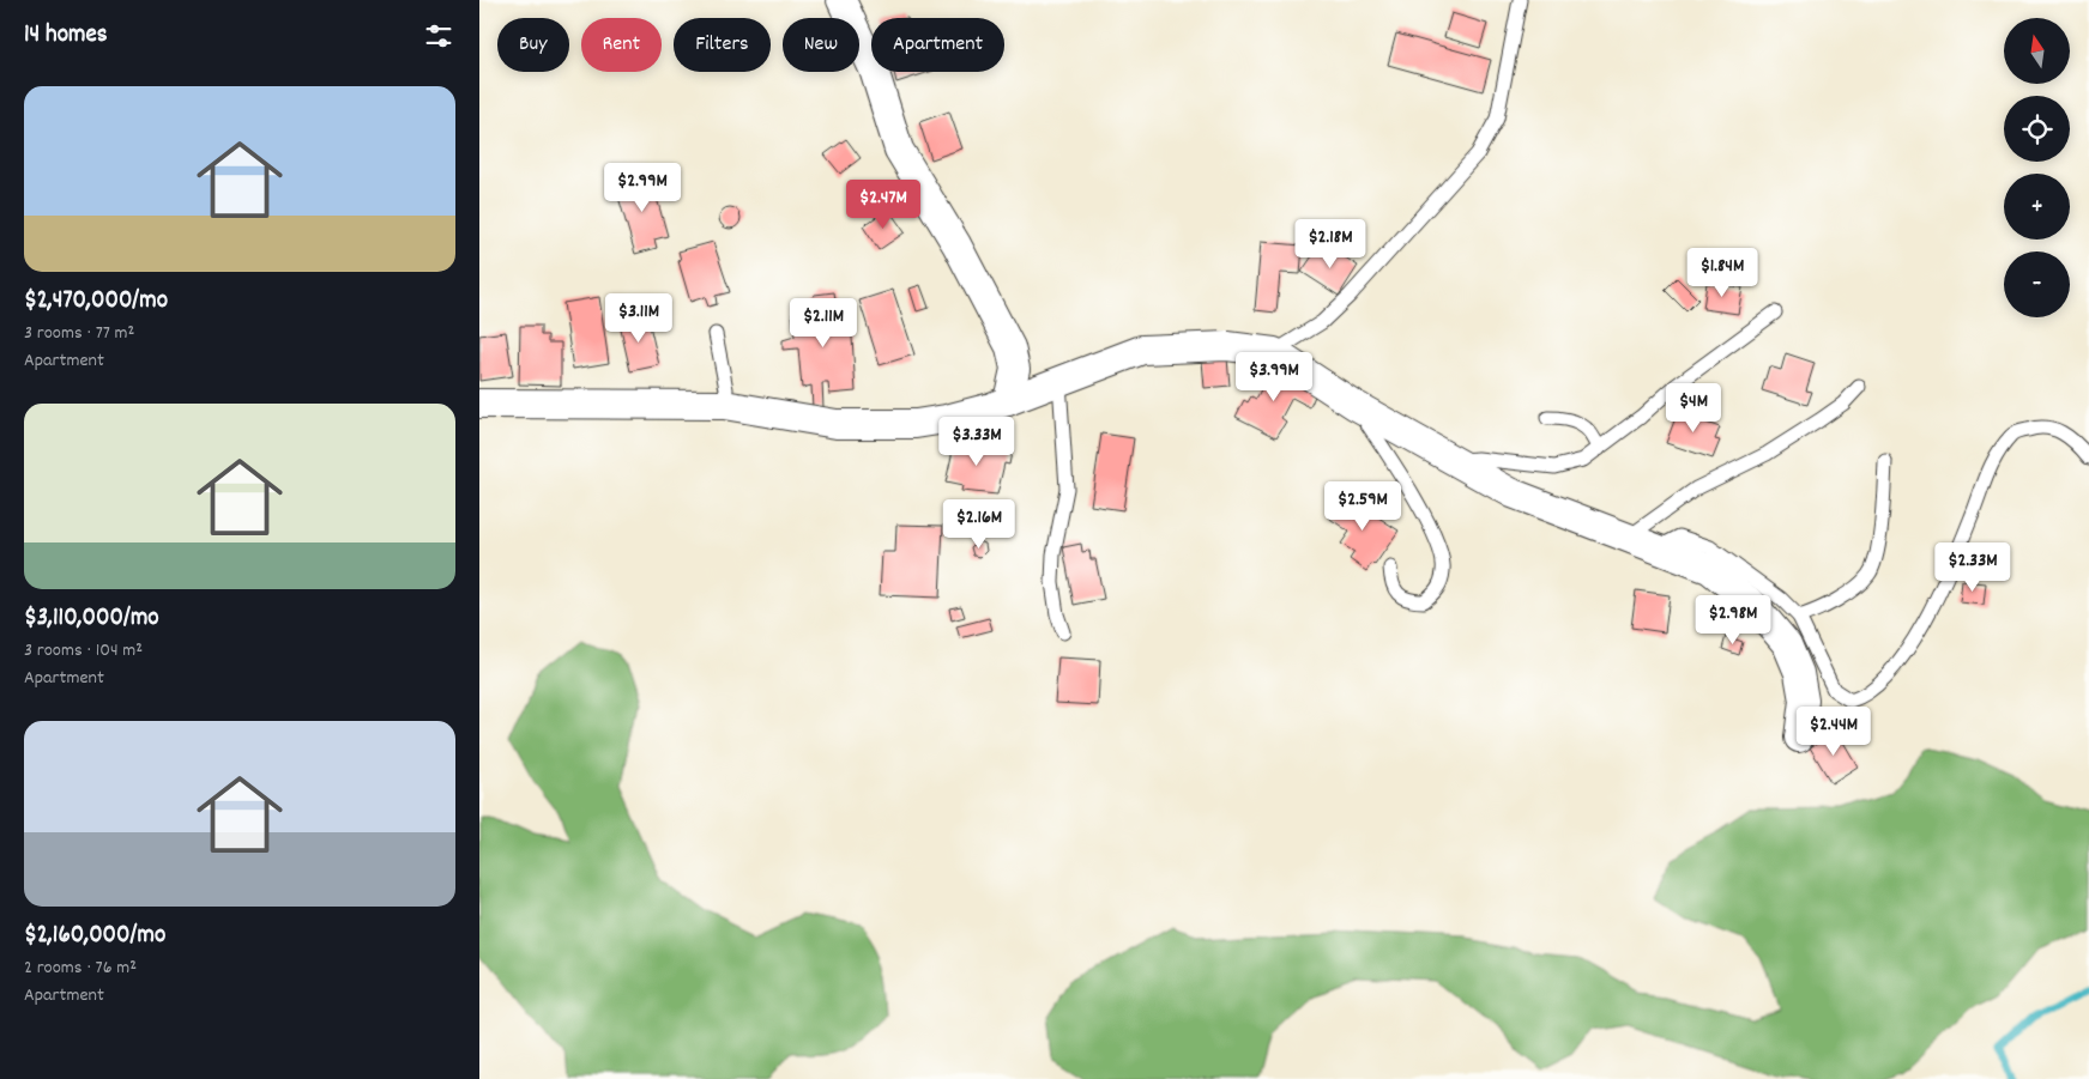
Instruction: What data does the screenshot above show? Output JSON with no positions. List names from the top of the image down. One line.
{"north":"top","page":{"heading":"14 homes","map_buttons":["+","−"],"chip":["Buy","Rent","Filters","New","Apartment"],"list":[{"name":"$2,470,000/mo","note":"3 rooms · 77 m² · Apartment"},{"name":"$3,110,000/mo","note":"3 rooms · 104 m² · Apartment"},{"name":"$2,160,000/mo","note":"2 rooms · 76 m² · Apartment"}],"price":["$2.99M","$2.47M","$2.18M","$1.84M","$3.11M","$2.11M","$3.99M","$4M","$3.33M","$2.59M","$2.16M","$2.33M","$2.98M","$2.44M"]}}
